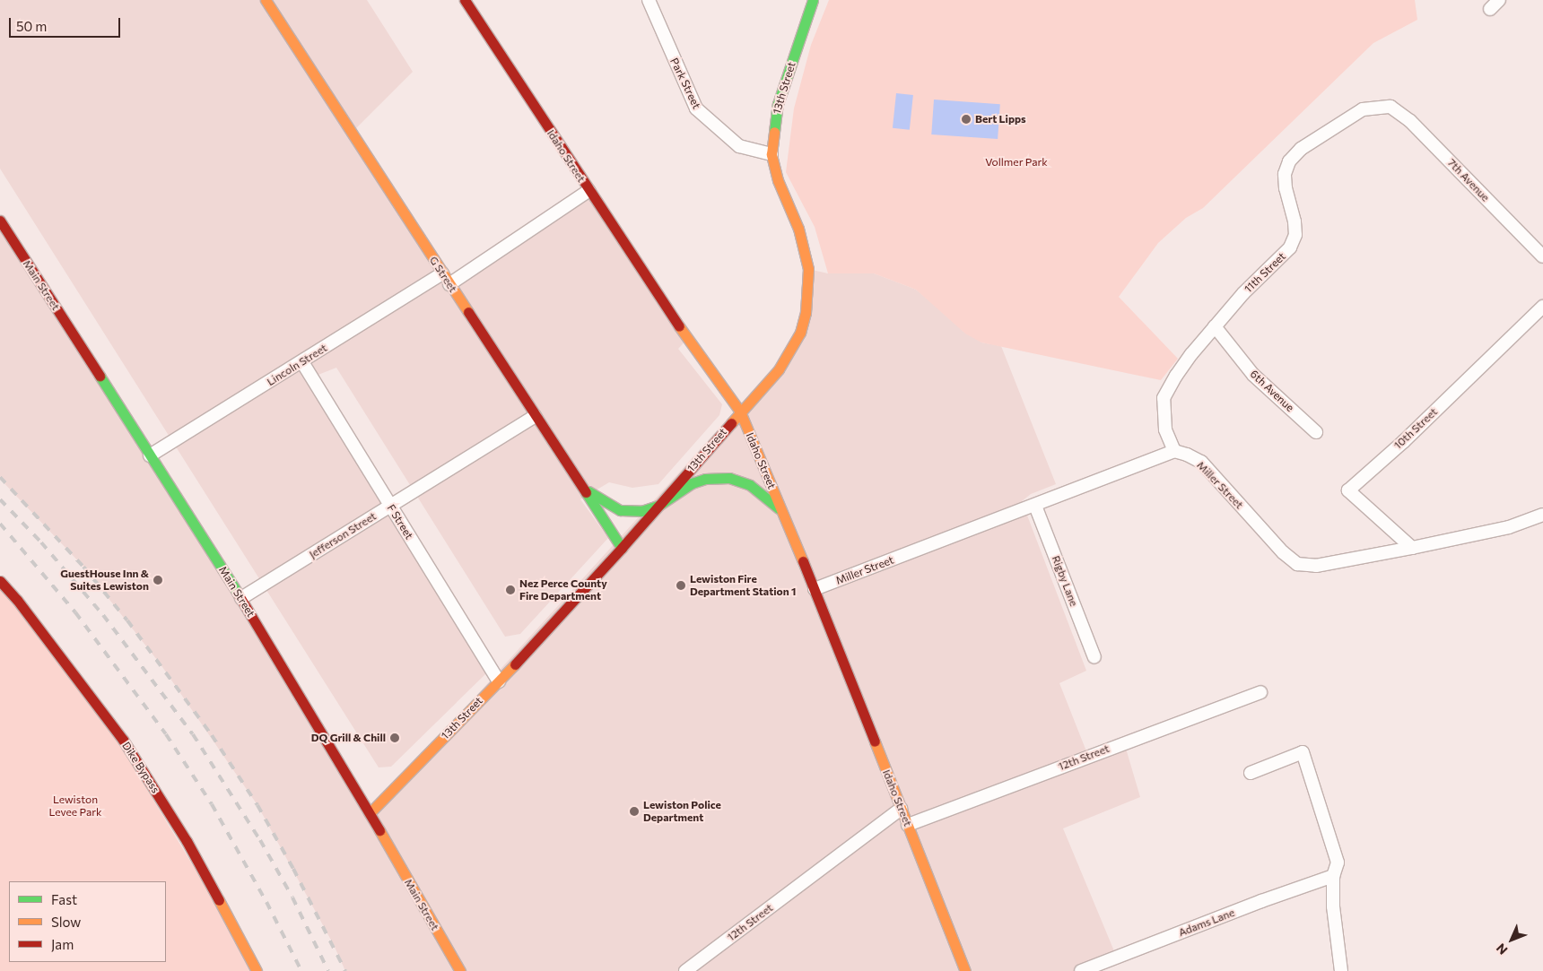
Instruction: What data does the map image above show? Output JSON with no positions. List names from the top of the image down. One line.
{"streets":{"main road":["13th Street","Idaho Street","G Street","Main Street","Dike Bypass"],"street":["Park Street","7th Avenue","11th Street","Lincoln Street","6th Avenue","10th Street","Miller Street","F Street","Jefferson Street","Rigby Lane","12th Street","Adams Lane"]},"crossings":[["Park Street","13th Street"],["13th Street","Idaho Street"],["13th Street","G Street"],["13th Street","Main Street"],["13th Street","F Street"],["Idaho Street","Lincoln Street"],["Idaho Street","Miller Street"],["Idaho Street","12th Street"],["7th Avenue","11th Street"],["11th Street","6th Avenue"],["11th Street","Miller Street"],["G Street","Lincoln Street"],["G Street","Jefferson Street"],["Main Street","Lincoln Street"],["Main Street","Jefferson Street"],["Lincoln Street","F Street"],["10th Street","Miller Street"],["Miller Street","Rigby Lane"],["F Street","Jefferson Street"]],"parks":["Vollmer Park","Lewiston Levee Park"],"places":["Bert Lipps","GuestHouse Inn & Suites Lewiston","Lewiston Fire Department Station 1","Nez Perce County Fire Department","DQ Grill & Chill","Lewiston Police Department"],"legend":["Fast","Slow","Jam"],"scale_bar":"50 m","north":"bottom left"}
